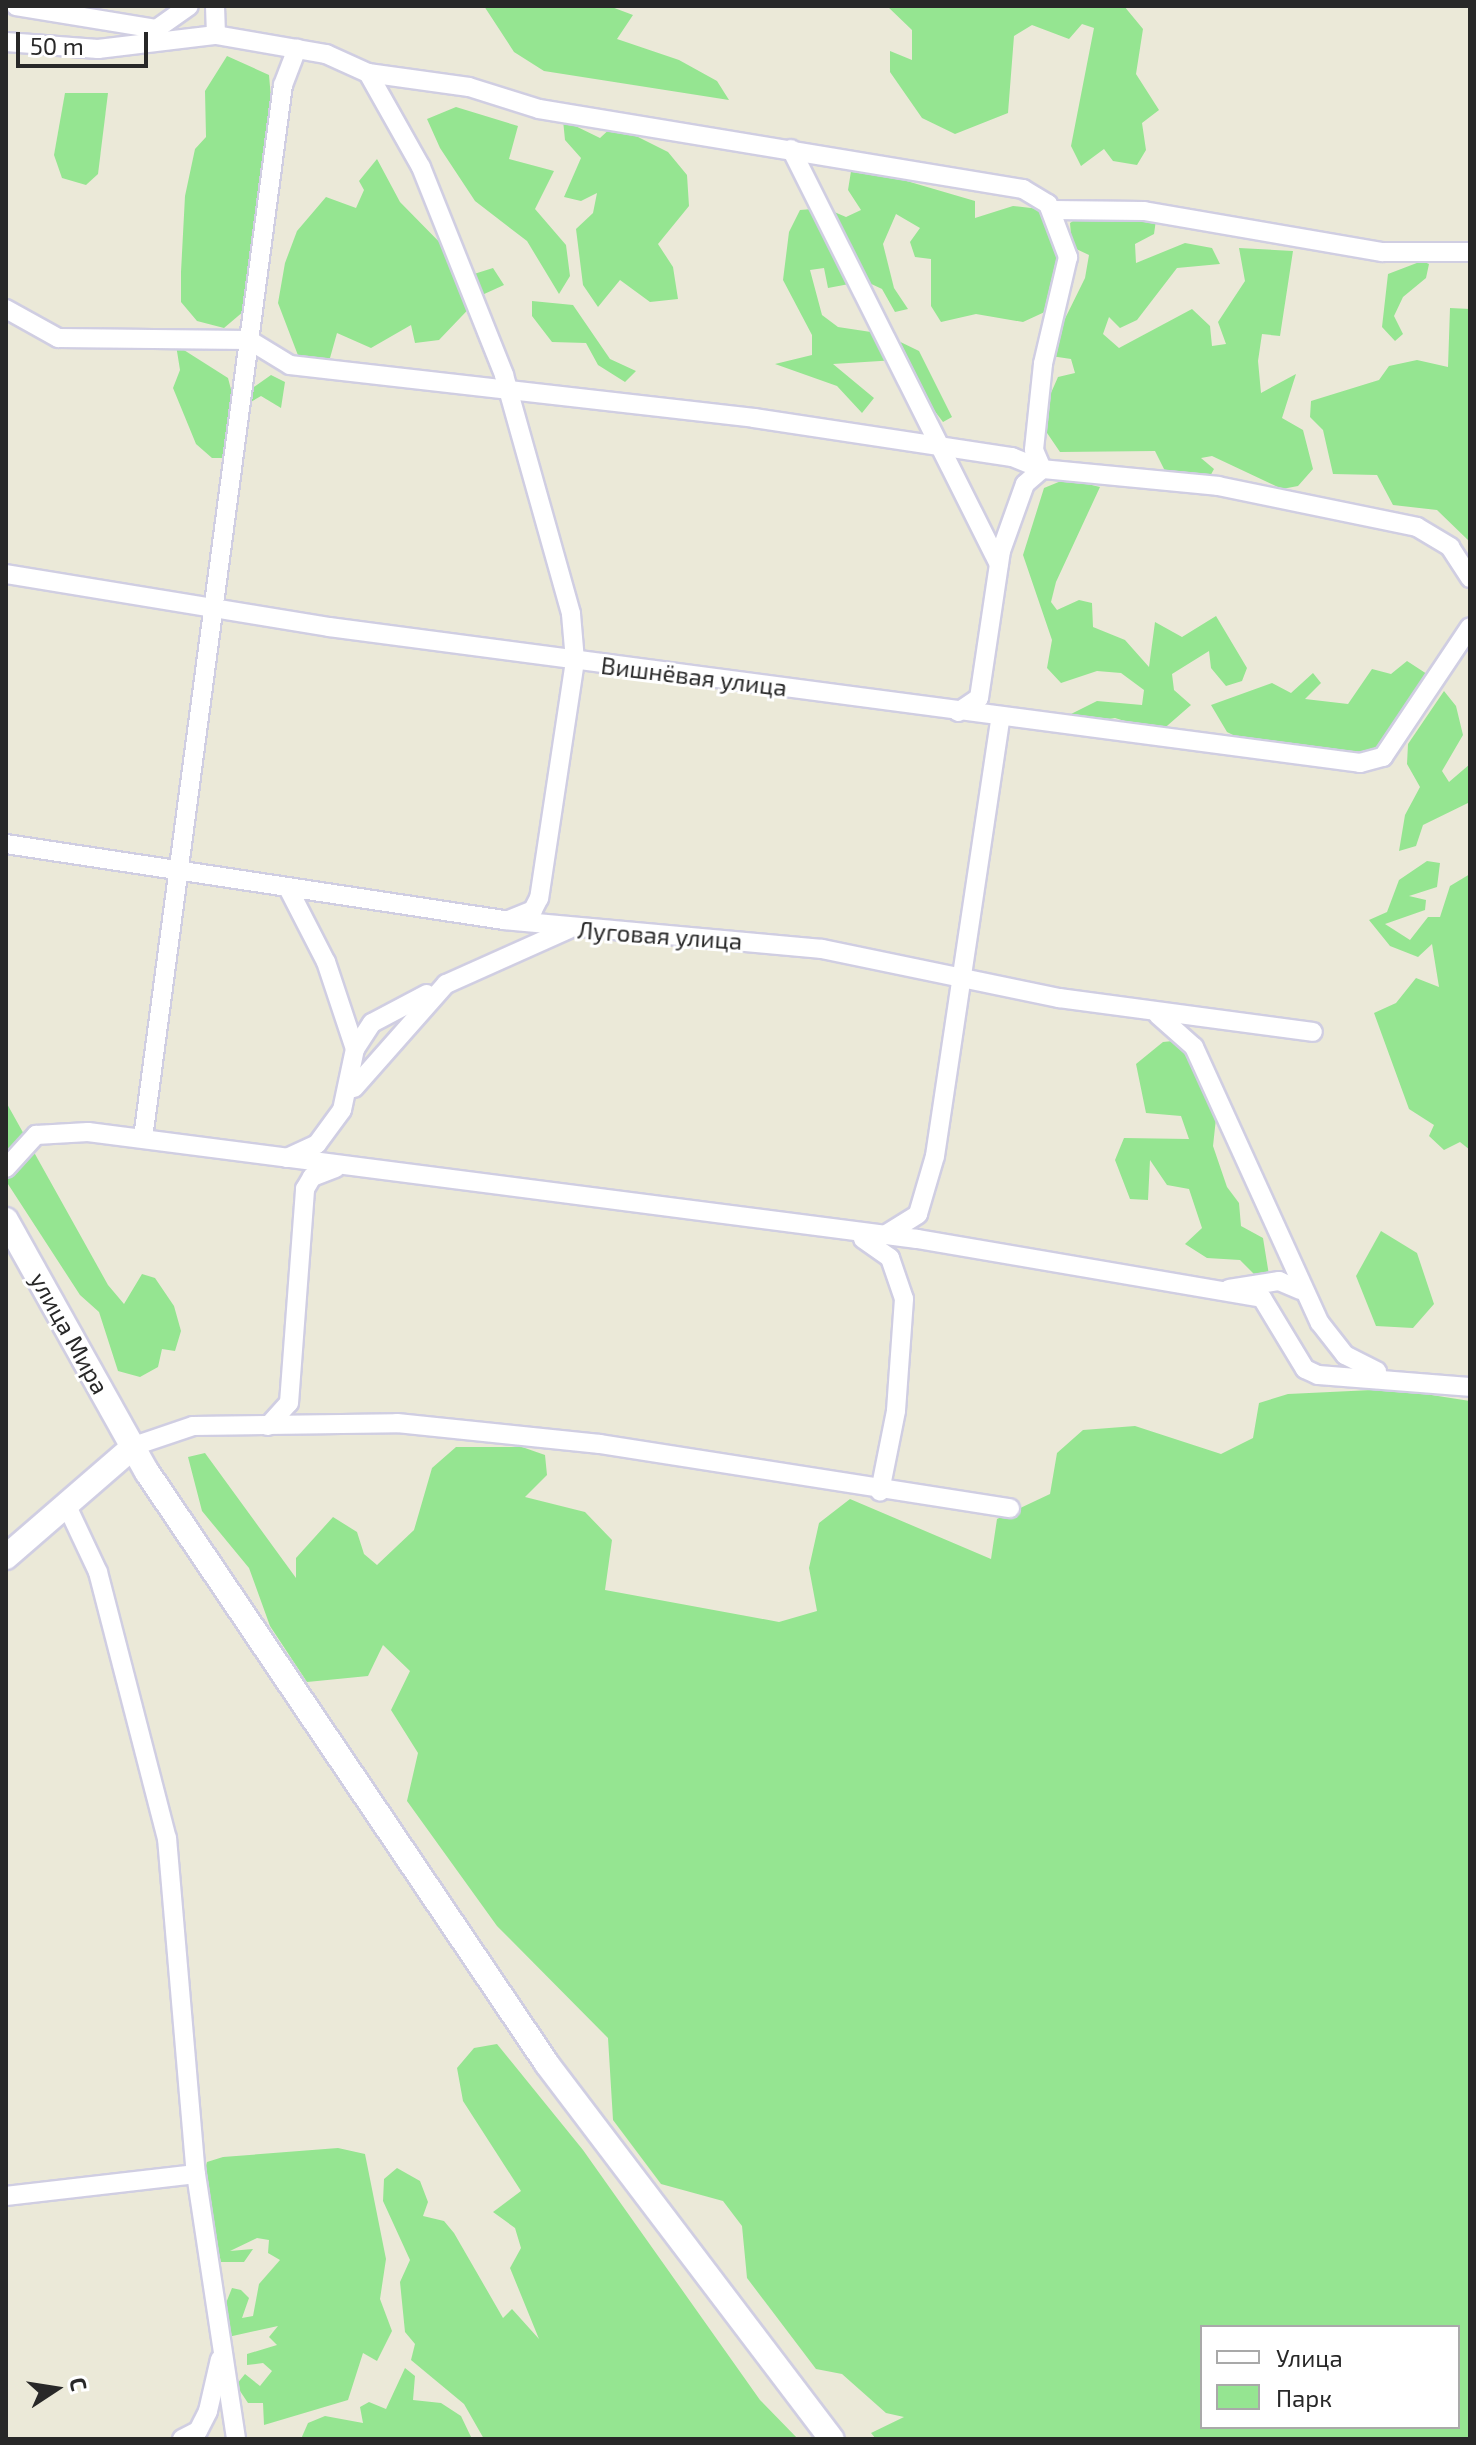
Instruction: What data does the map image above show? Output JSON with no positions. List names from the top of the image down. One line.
{"streets":{"street":["Вишнёвая улица","Луговая улица","улица Мира"]},"legend":["Улица","Парк"],"scale_bar":"50 m","north":"right"}
